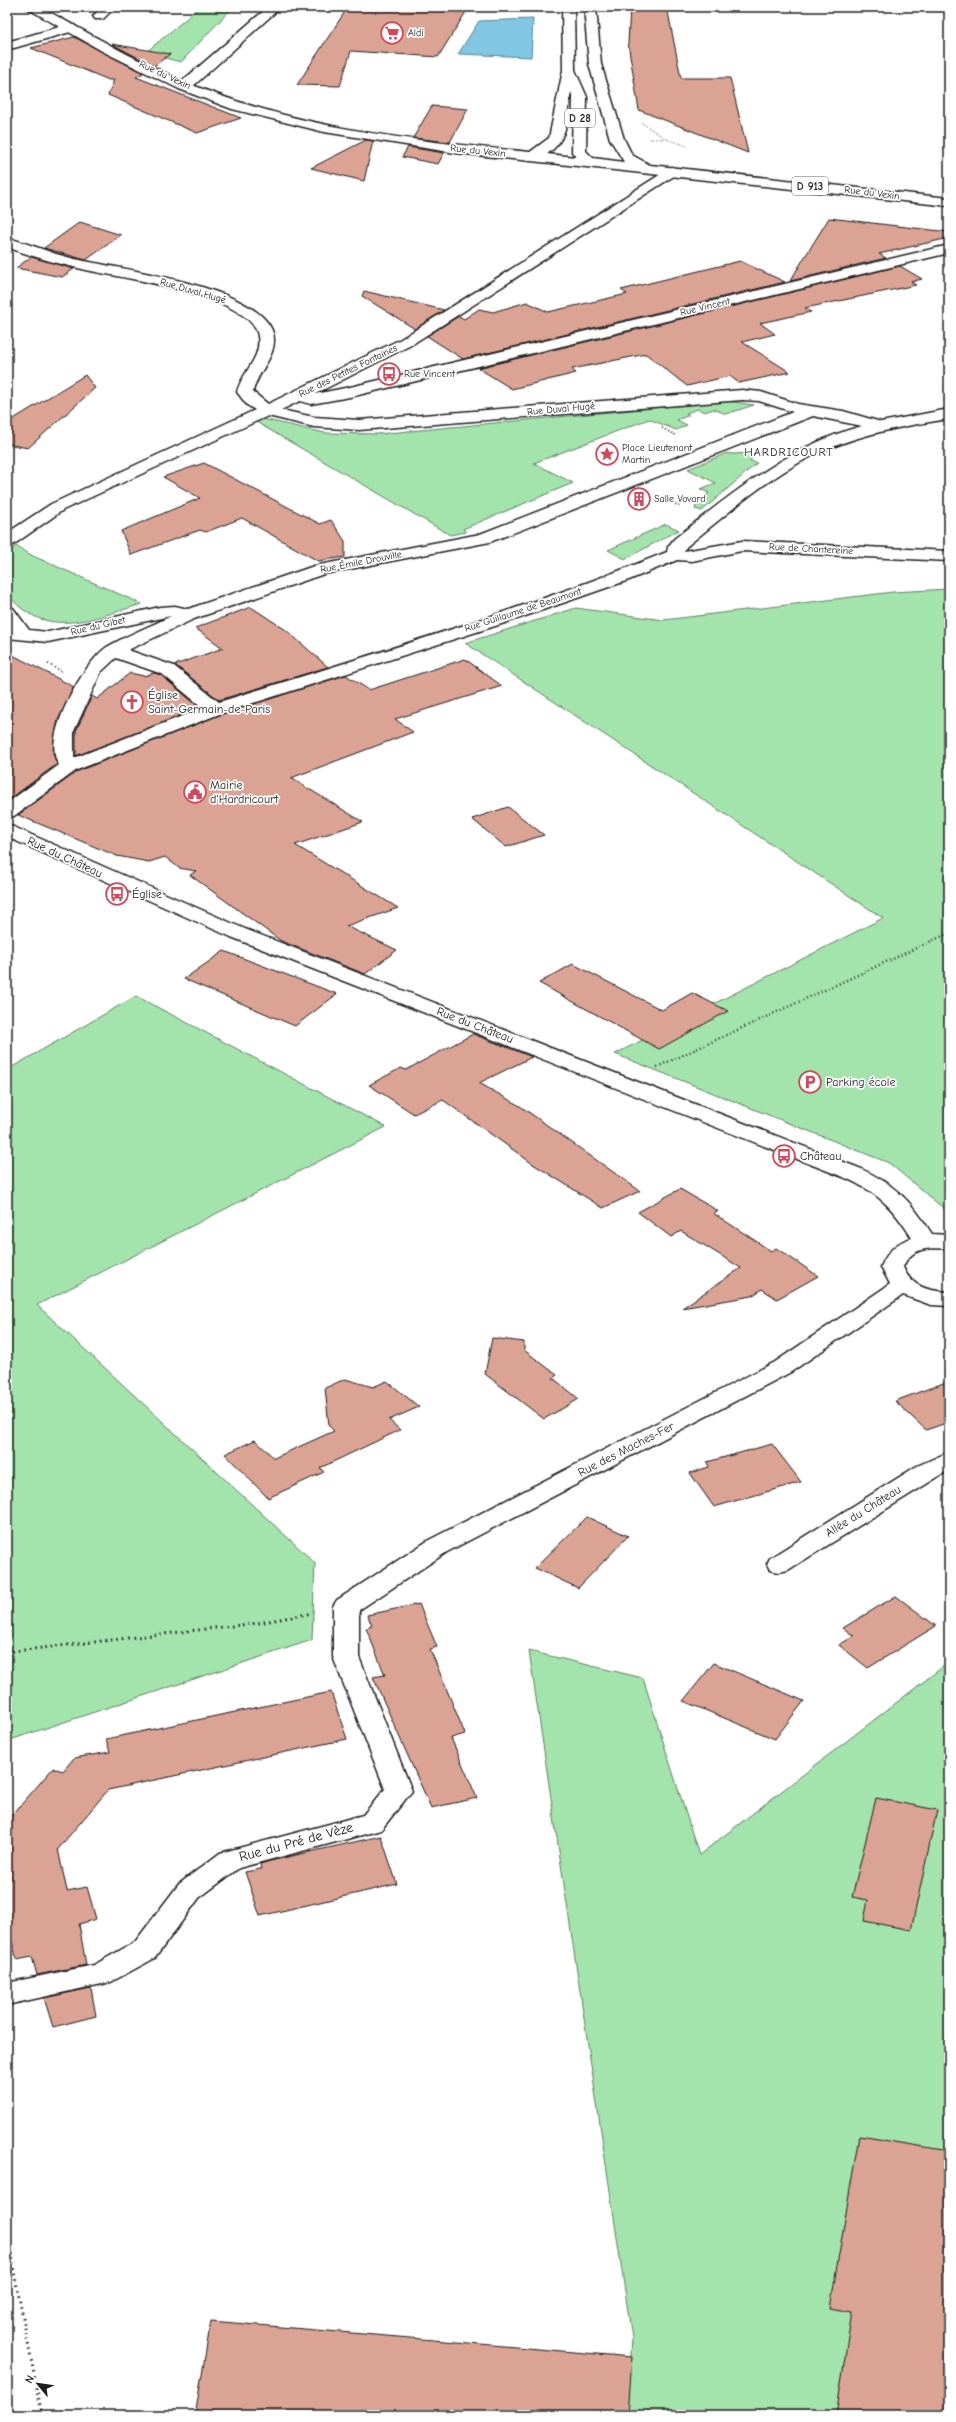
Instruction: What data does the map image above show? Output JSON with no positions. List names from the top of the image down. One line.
{"streets":{"street":["Rue du Vexin","D 28","D 913","Rue Duval Hugé","Rue Vincent","Rue des Petites Fontaines","Rue de Chantereine","Rue Émile Drouville","Rue Guillaume de Beaumont","Rue du Gibet","Rue du Château","Rue des Maches-Fer","Allée du Château","Rue du Pré de Vèze"]},"crossings":[["Rue du Vexin","D 28"],["Rue du Vexin","Rue des Petites Fontaines"],["Rue Duval Hugé","Rue des Petites Fontaines"],["Rue Duval Hugé","Rue Émile Drouville"],["Rue Vincent","Rue des Petites Fontaines"],["Rue de Chantereine","Rue Guillaume de Beaumont"],["Rue Émile Drouville","Rue Guillaume de Beaumont"],["Rue Émile Drouville","Rue du Gibet"],["Rue des Maches-Fer","Rue du Pré de Vèze"]],"districts":["HARDRICOURT"],"places":{"supermarket":["Aldi"],"bus stop":["Rue Vincent","Église","Château"],"place":["Place Lieutenant Martin"],"building":["Salle Vovard"],"church":["Église Saint-Germain-de-Paris"],"public building":["Mairie d'Hardricourt"],"parking":["Parking école"]},"north":"top left"}
